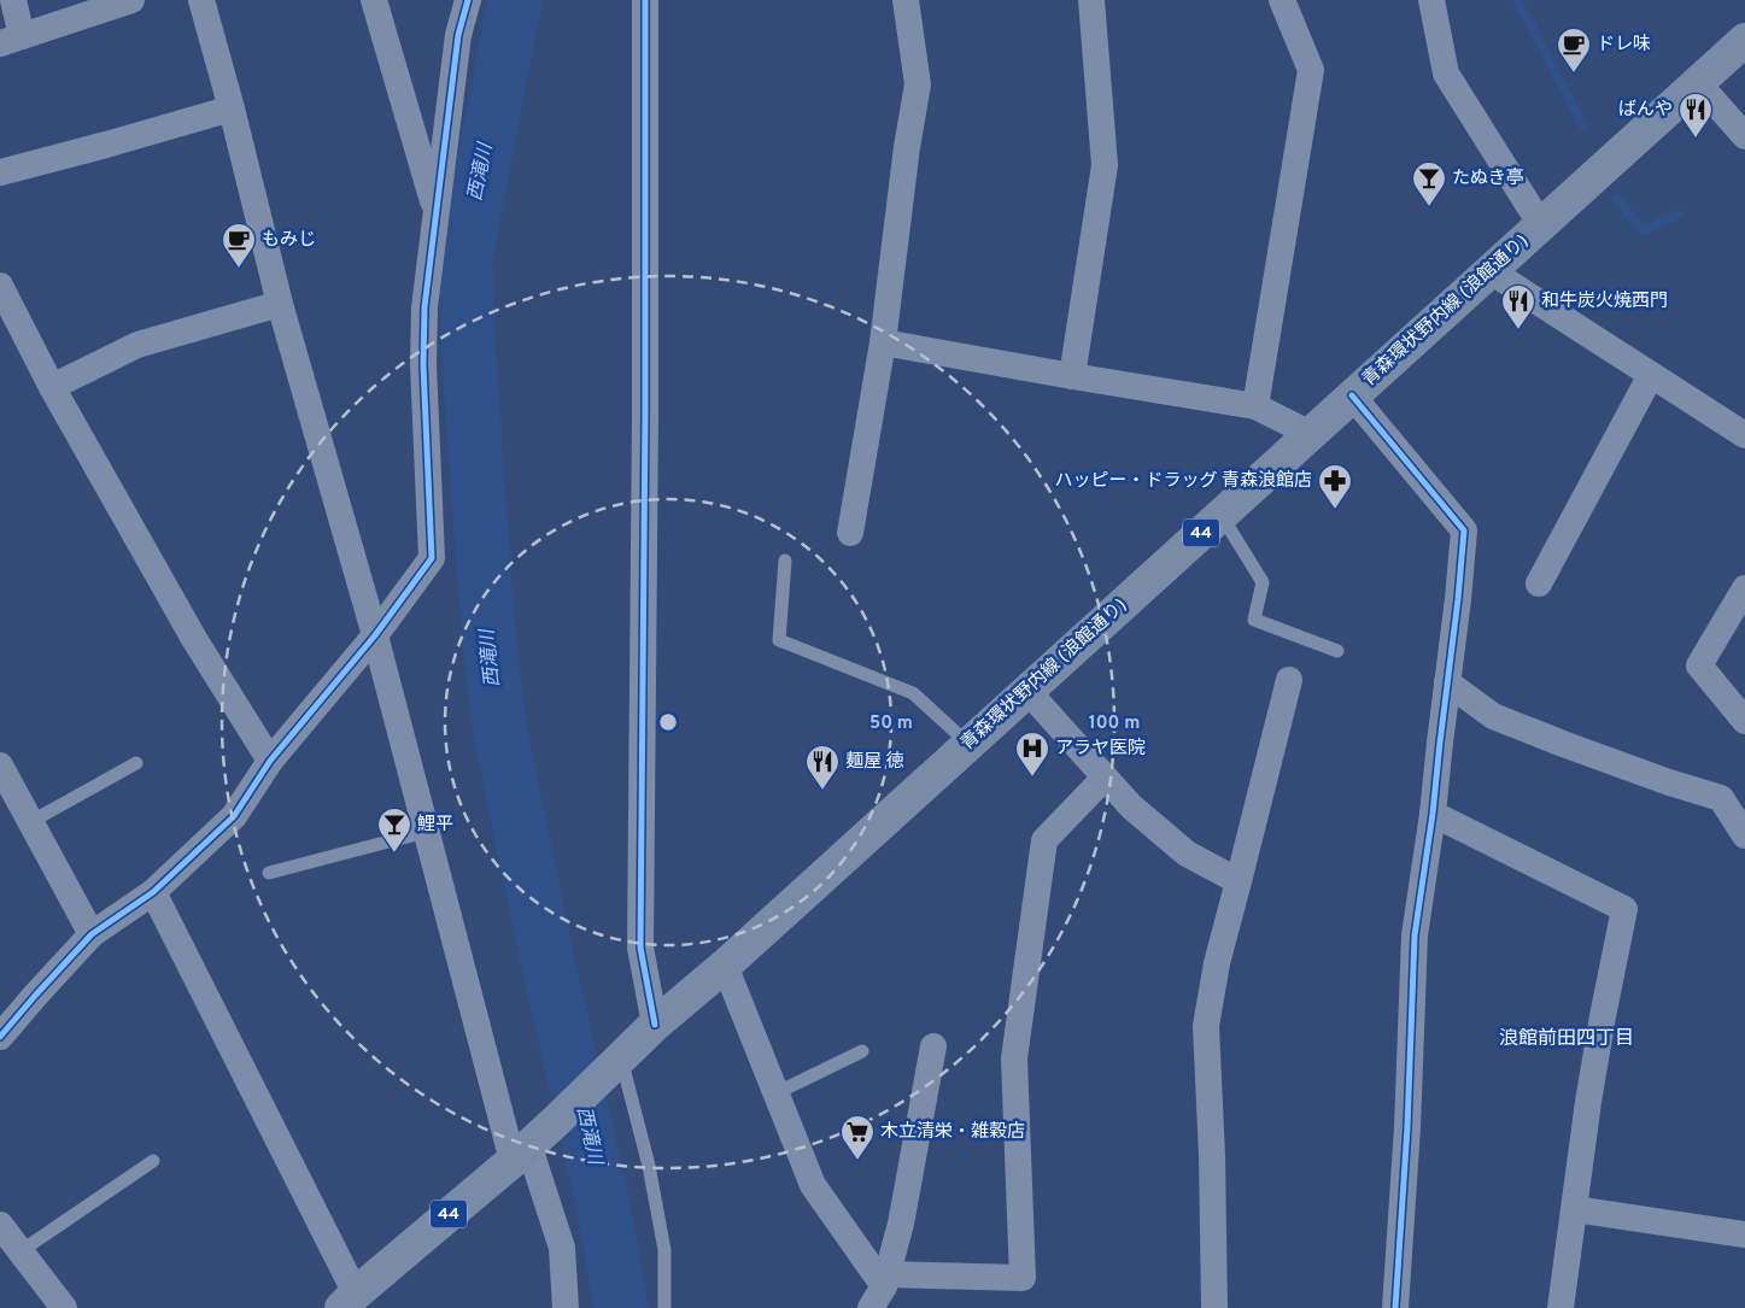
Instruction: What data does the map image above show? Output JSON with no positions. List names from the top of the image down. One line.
{"streets":{"main road":["青森環状野内線 (浪館通り)","44"]},"districts":["浪館前田四丁目"],"water":["西滝川"],"places":{"cafe":["ドレ味","もみじ"],"restaurant":["ばんや","和牛炭火焼西門","麺屋 徳"],"bar":["たぬき亭","鯉平"],"pharmacy":["ハッピー・ドラッグ 青森浪館店"],"hospital":["アラヤ医院"],"supermarket":["木立清栄・雑穀店"]},"rings":["50 m","100 m"]}
